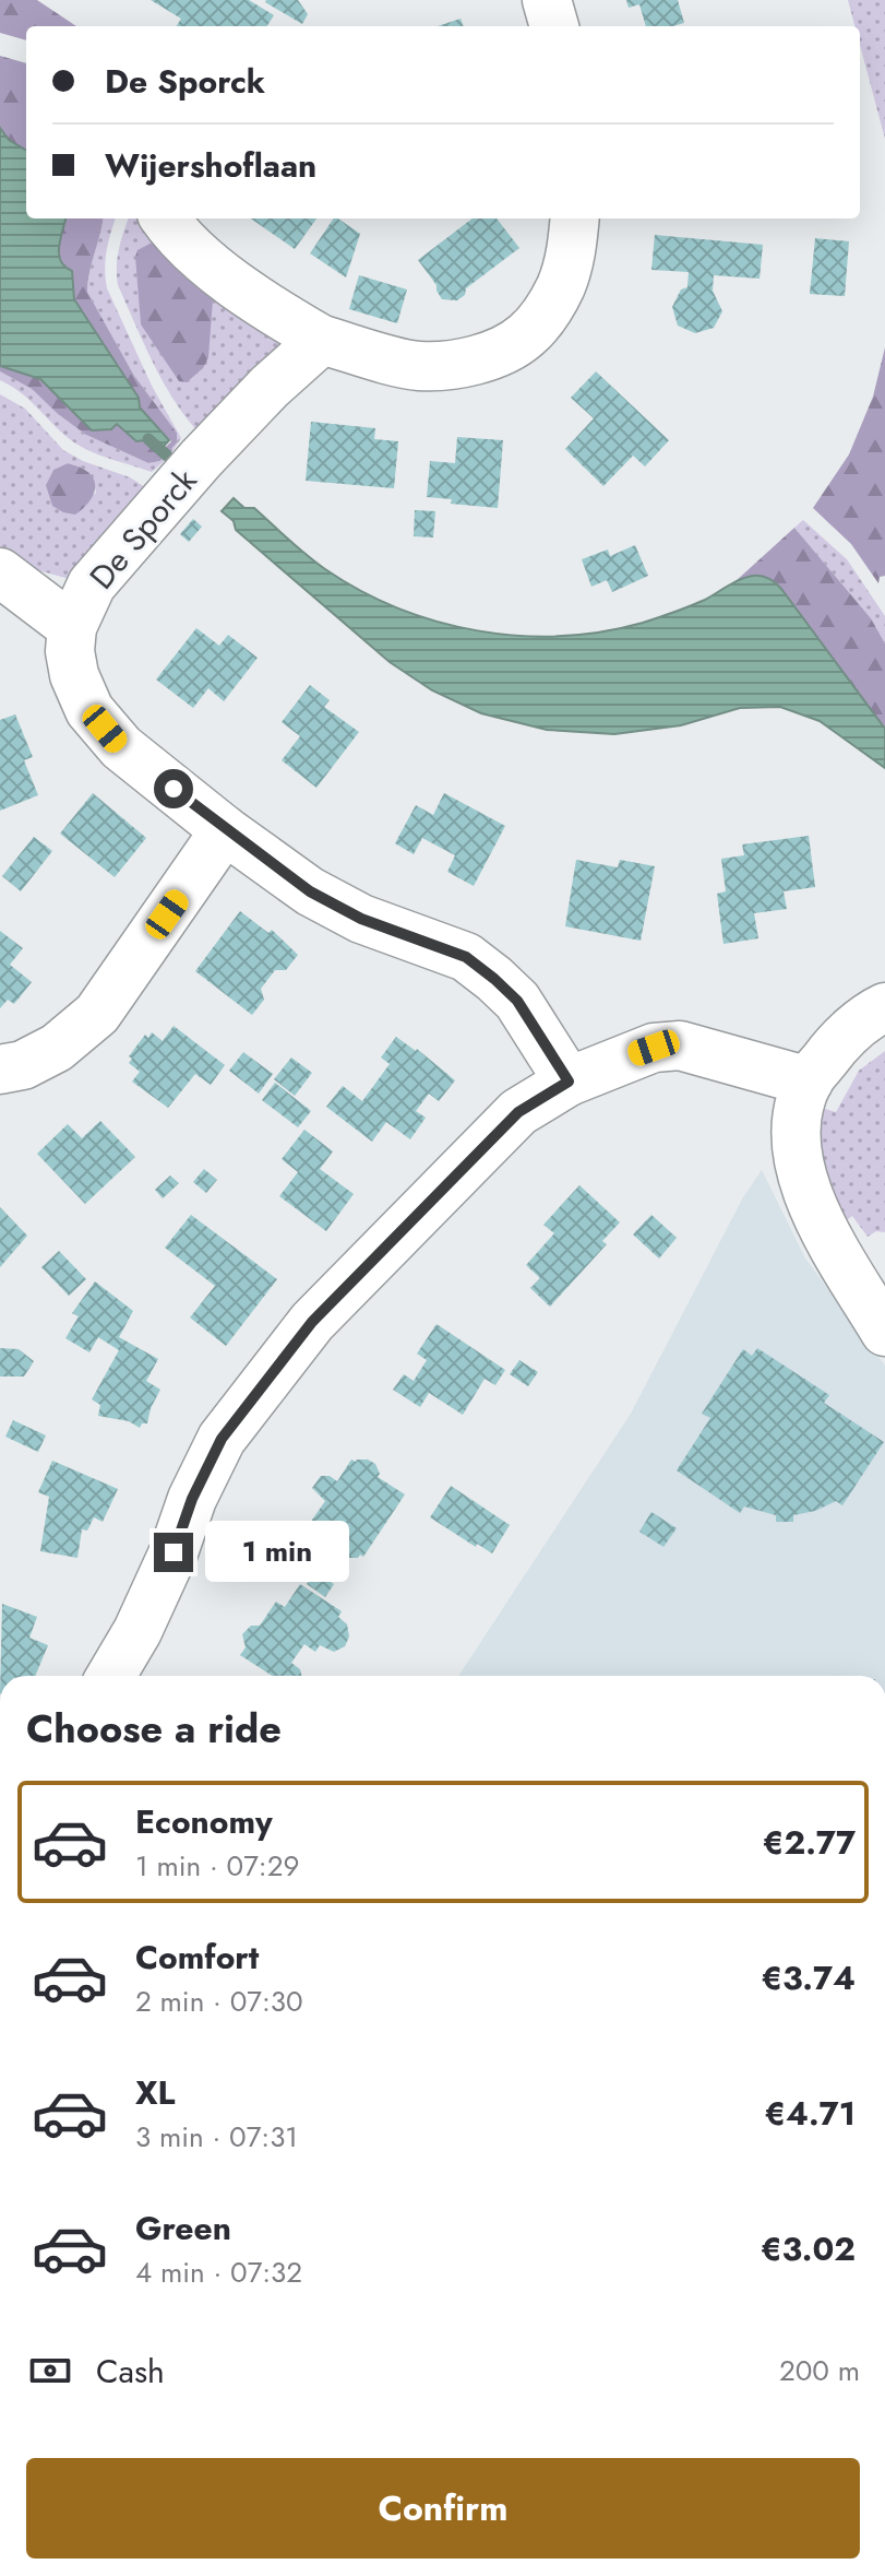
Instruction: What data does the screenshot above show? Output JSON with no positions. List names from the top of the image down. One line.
{"streets":{"street":["De Sporck"]},"page":{"banner":["De Sporck","Wijershoflaan"],"bubble":"1 min","heading":"Choose a ride","list":[{"name":"Economy","note":"1 min · 07:29","value":"€2.77"},{"name":"Comfort","note":"2 min · 07:30","value":"€3.74"},{"name":"XL","note":"3 min · 07:31","value":"€4.71"},{"name":"Green","note":"4 min · 07:32","value":"€3.02"}],"pay":["Cash","200 m"],"buttons":"Confirm"}}
